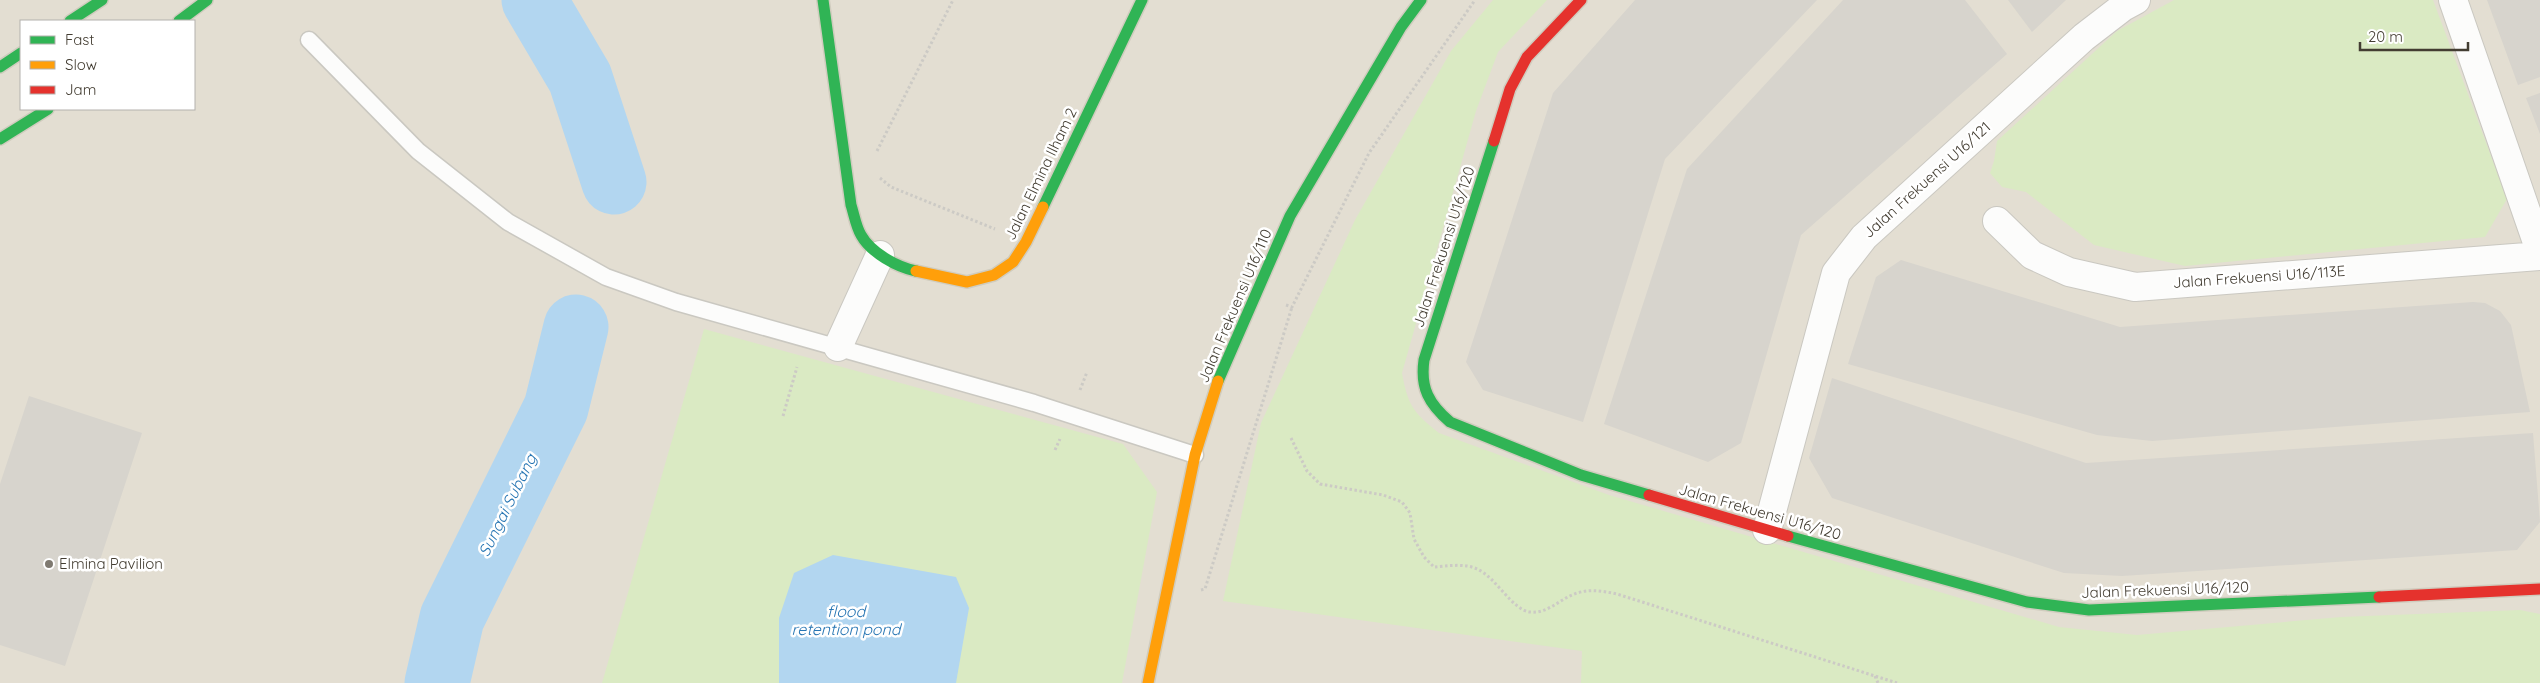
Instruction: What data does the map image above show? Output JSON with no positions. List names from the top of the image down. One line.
{"streets":{"street":["Jalan Elmina Ilham 2","Jalan Frekuensi U16/121","Jalan Frekuensi U16/120","Jalan Frekuensi U16/113E","Jalan Frekuensi U16/110"]},"crossings":[["Jalan Frekuensi U16/121","Jalan Frekuensi U16/120"]],"water":["Sungai Subang","flood retention pond"],"places":["Elmina Pavilion"],"legend":["Fast","Slow","Jam"],"scale_bar":"20 m"}
